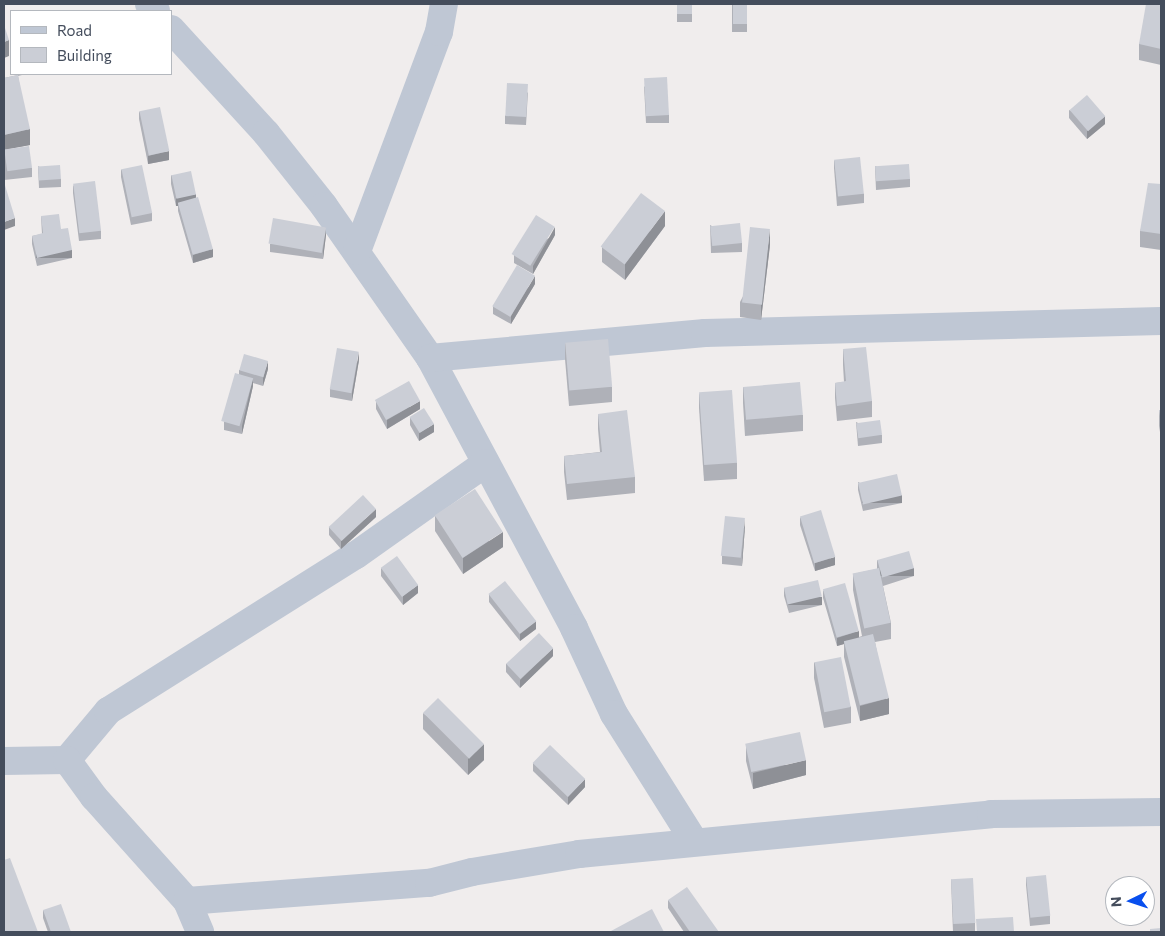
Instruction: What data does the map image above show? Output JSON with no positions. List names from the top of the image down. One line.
{"legend":["Road","Building"],"north":"left"}
